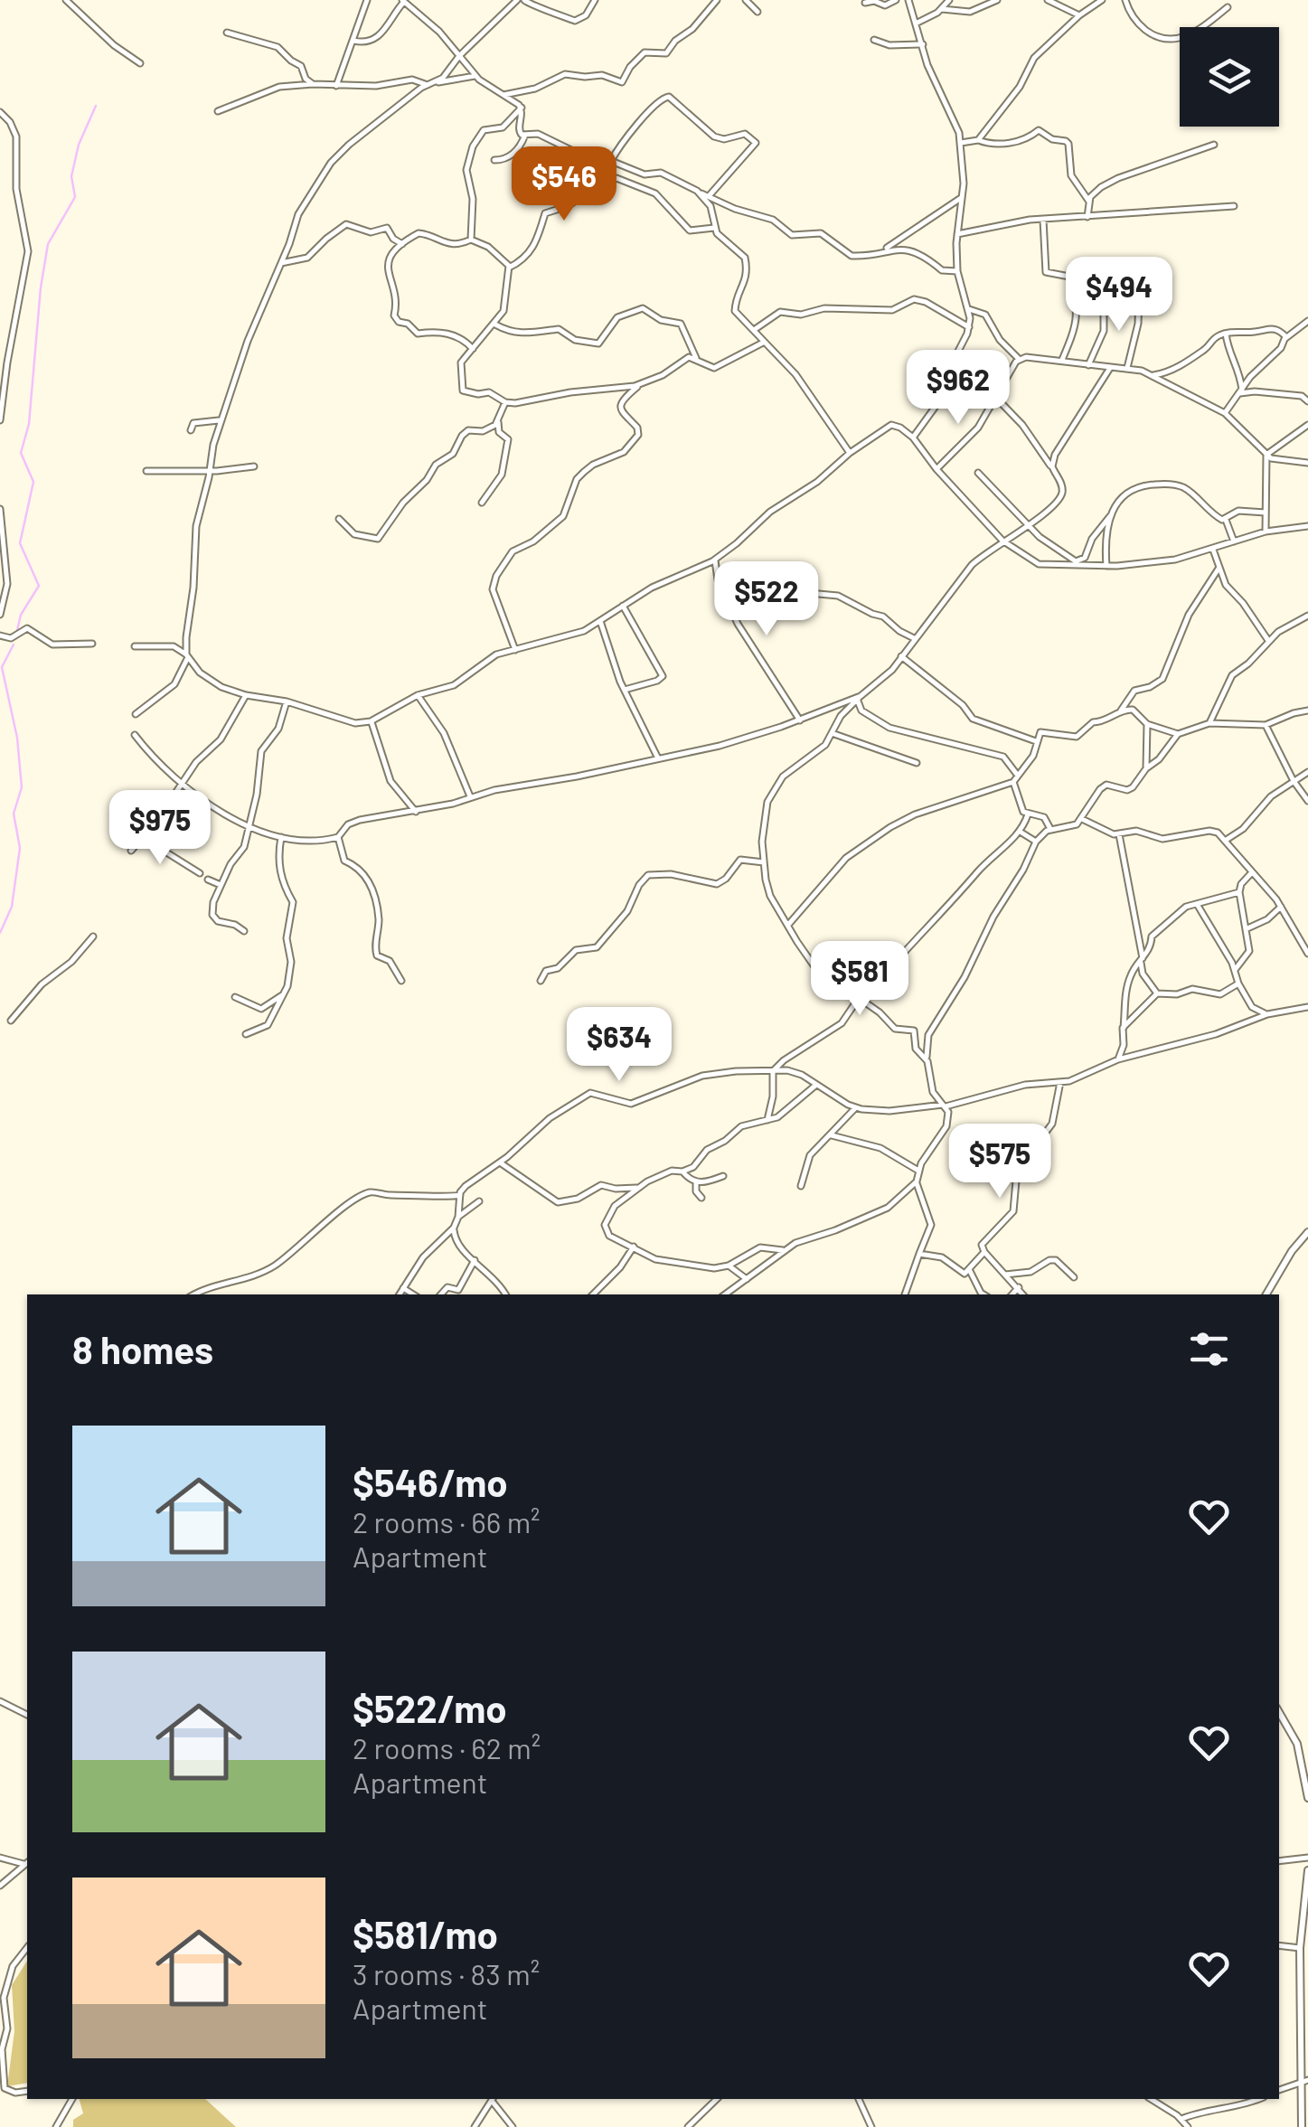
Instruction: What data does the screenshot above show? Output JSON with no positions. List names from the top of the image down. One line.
{"page":{"price":["$546","$494","$962","$522","$975","$581","$634","$575"],"heading":"8 homes","list":[{"name":"$546/mo","note":"2 rooms · 66 m² · Apartment"},{"name":"$522/mo","note":"2 rooms · 62 m² · Apartment"},{"name":"$581/mo","note":"3 rooms · 83 m² · Apartment"}]}}
